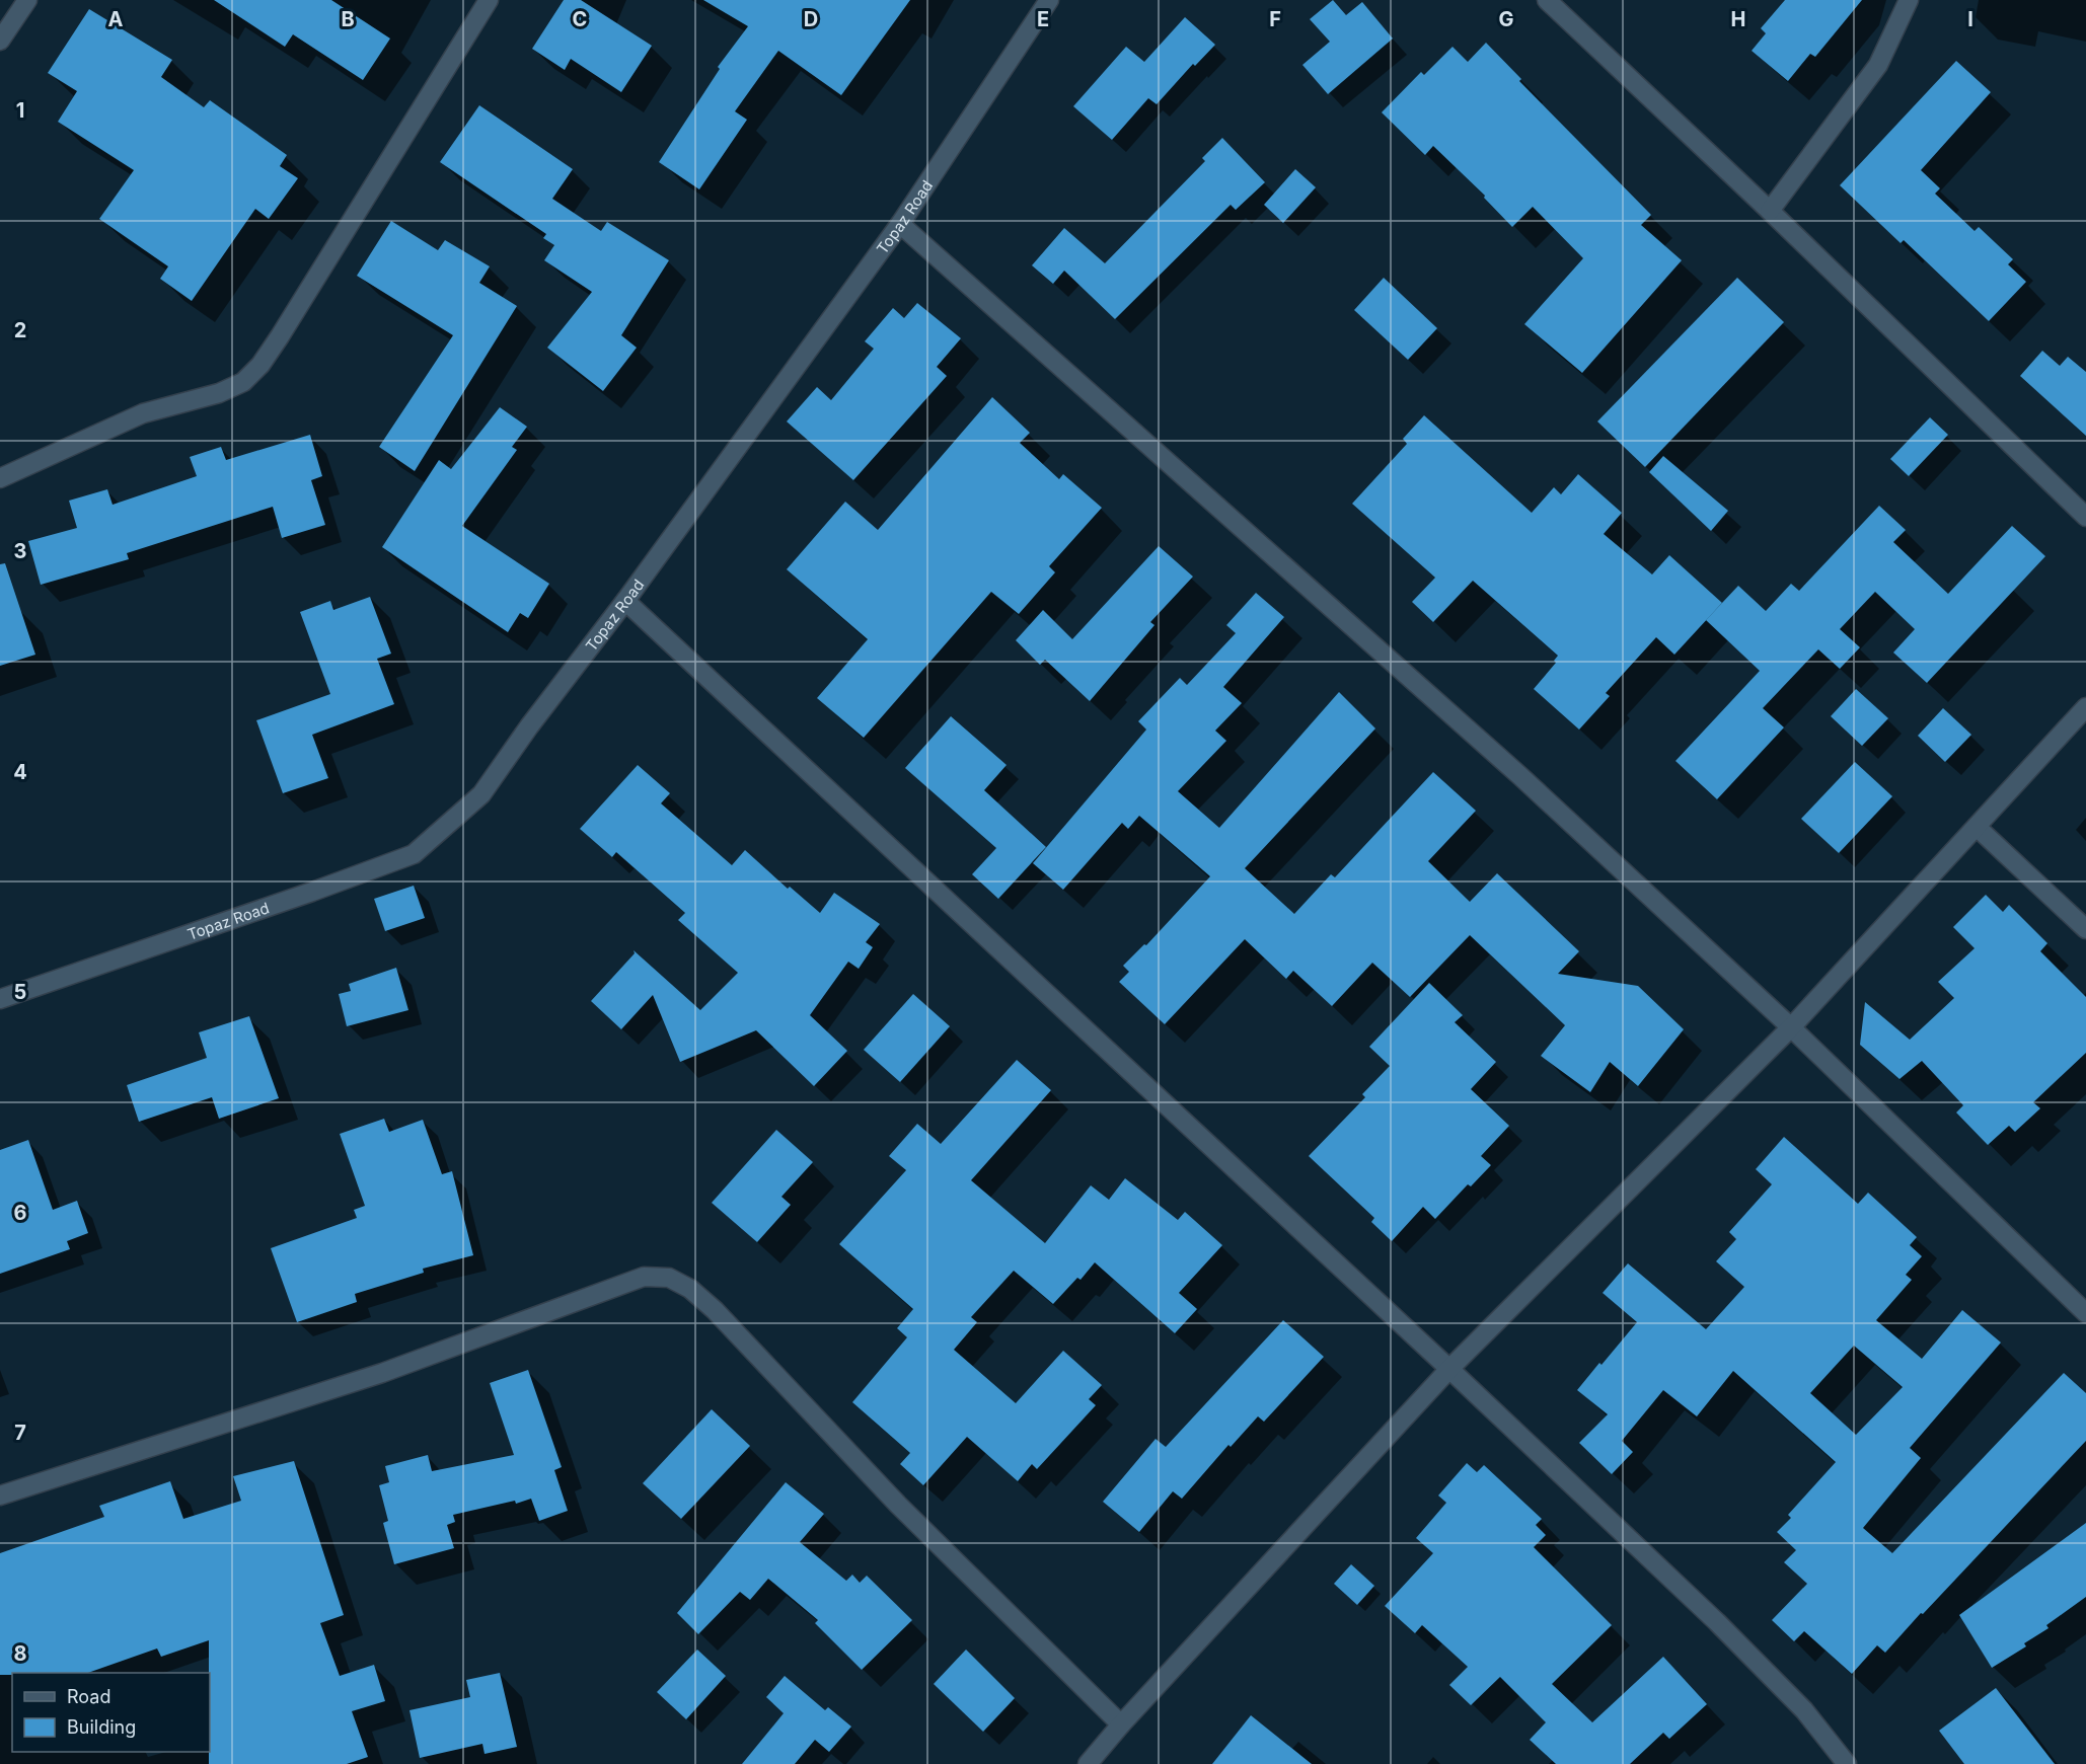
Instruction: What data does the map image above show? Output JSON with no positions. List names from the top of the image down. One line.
{"streets":{"street":["Topaz Road"]},"legend":["Road","Building"],"grid":{"columns":["A","B","C","D","E","F","G","H","I"],"rows":["1","2","3","4","5","6","7","8"]}}
